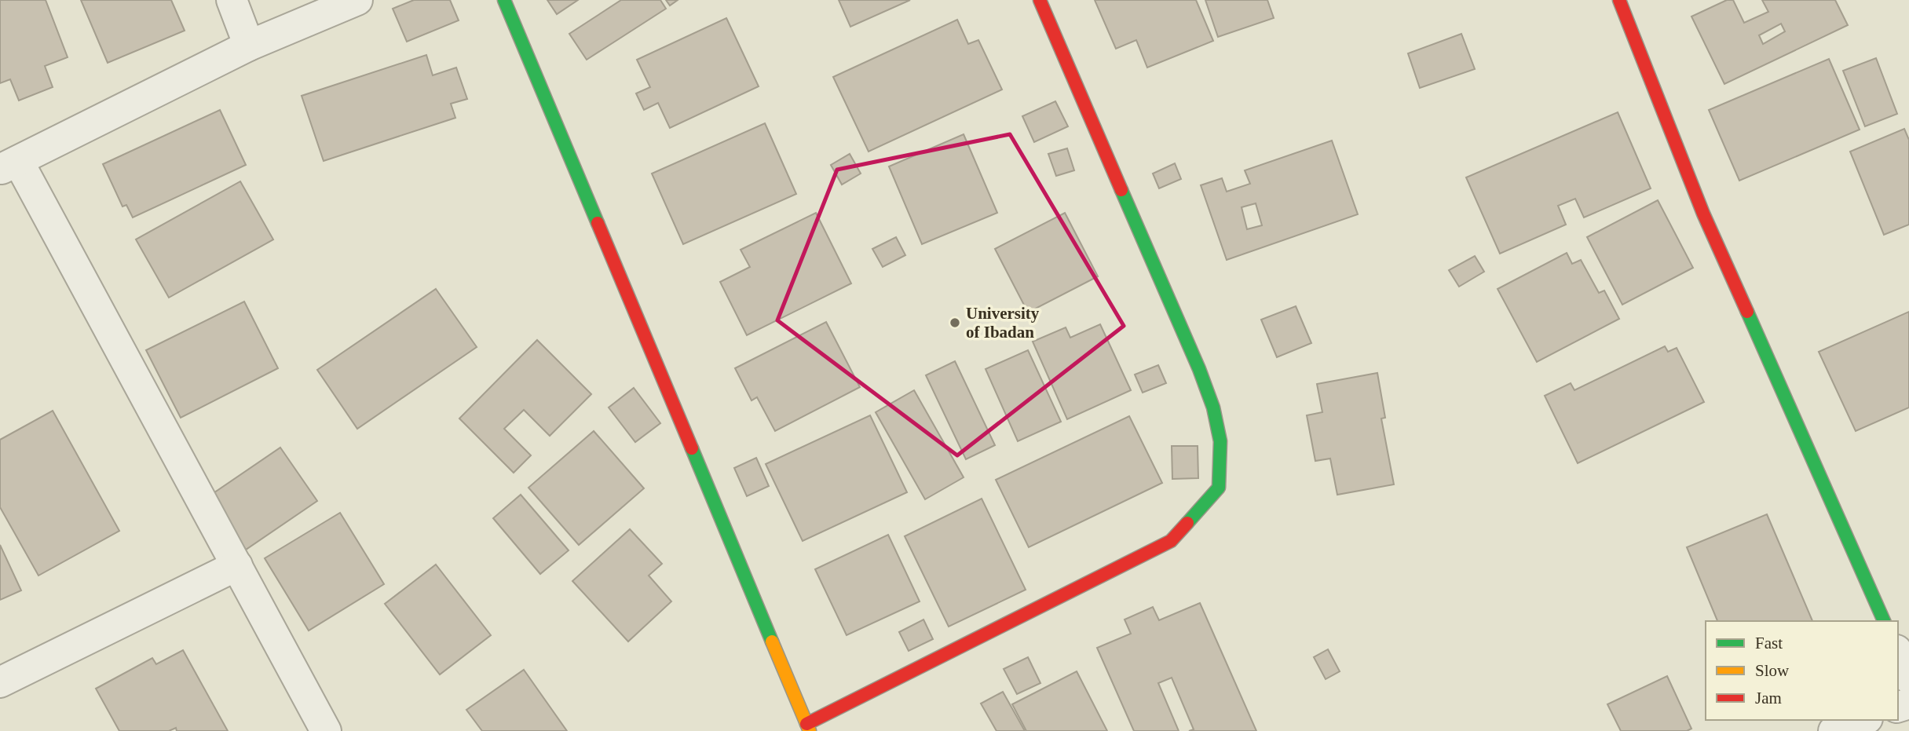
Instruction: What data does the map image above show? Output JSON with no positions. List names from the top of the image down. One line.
{"places":["University of Ibadan"],"legend":["Fast","Slow","Jam"]}
